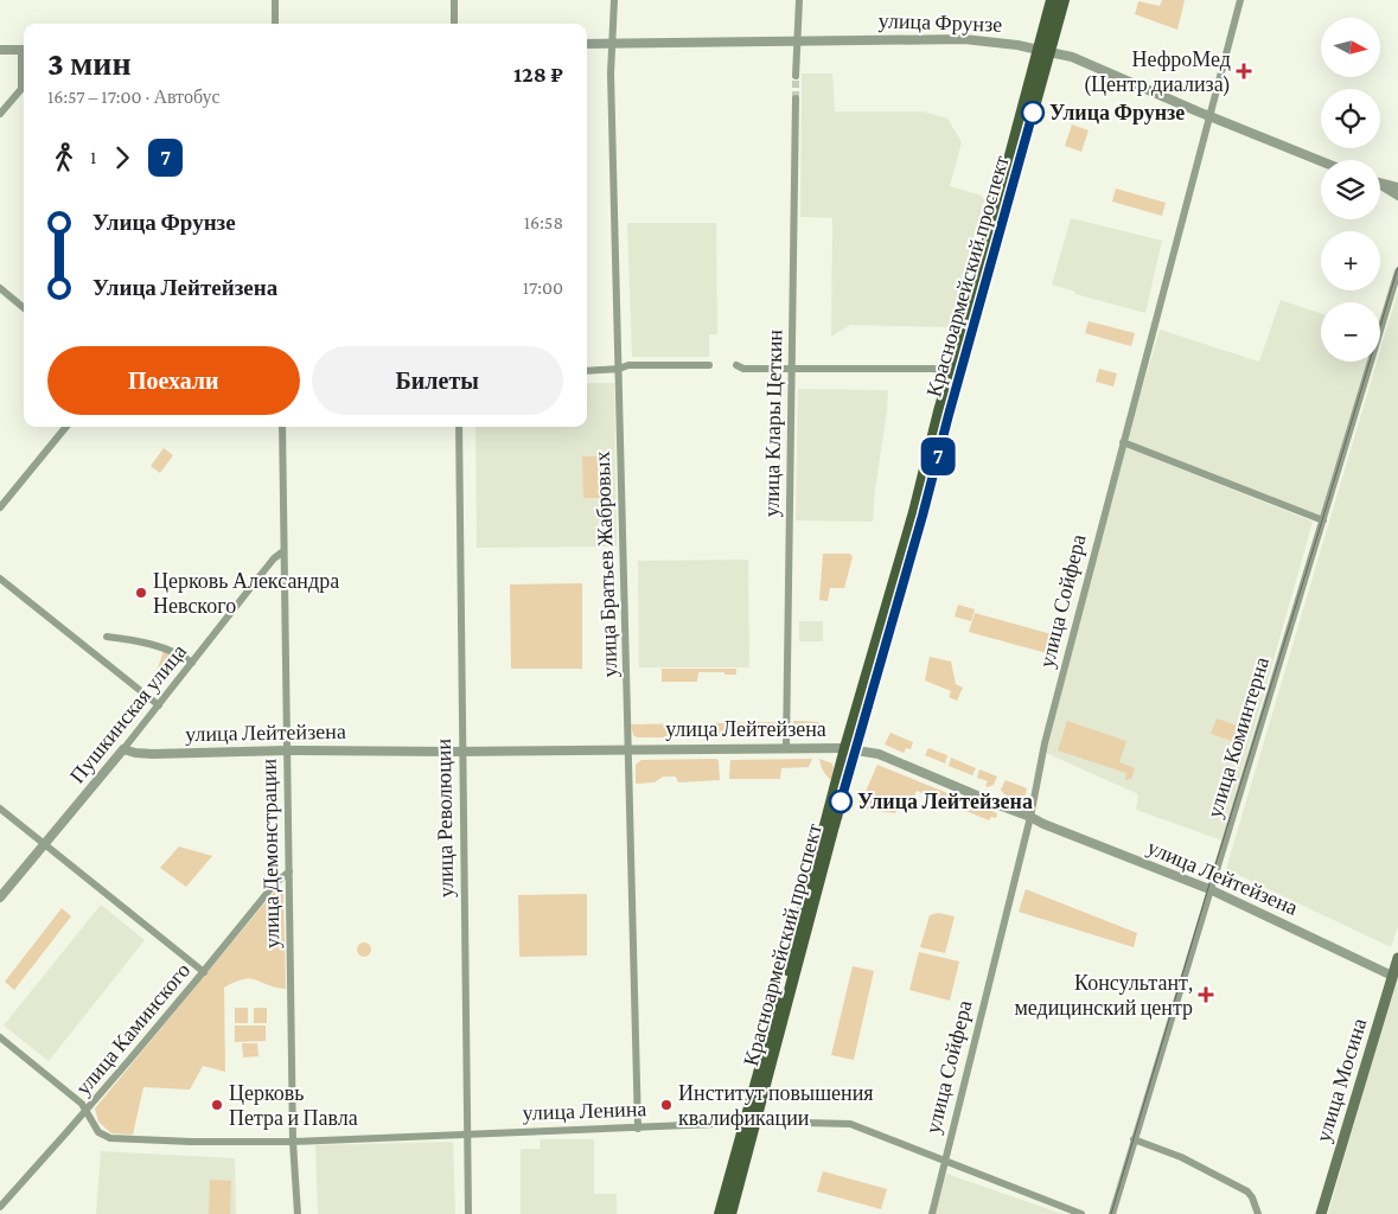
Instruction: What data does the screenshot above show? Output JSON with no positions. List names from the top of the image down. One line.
{"streets":{"main road":["Красноармейский проспект","улица Мосина"],"street":["улица Фрунзе","улица Клары Цеткин","улица Братьев Жабровых","улица Сойфера","Пушкинская улица","улица Лейтейзена","улица Коминтерна","улица Революции","улица Демонстрации","улица Каминского","улица Ленина"]},"crossings":[["улица Фрунзе","Красноармейский проспект"],["улица Фрунзе","улица Братьев Жабровых"],["улица Фрунзе","улица Сойфера"],["Красноармейский проспект","улица Лейтейзена"],["Красноармейский проспект","улица Ленина"],["улица Клары Цеткин","улица Лейтейзена"],["улица Братьев Жабровых","улица Лейтейзена"],["улица Братьев Жабровых","улица Ленина"],["улица Сойфера","улица Лейтейзена"],["улица Сойфера","улица Ленина"],["Пушкинская улица","улица Лейтейзена"],["Пушкинская улица","улица Демонстрации"],["улица Лейтейзена","улица Коминтерна"],["улица Лейтейзена","улица Революции"],["улица Лейтейзена","улица Демонстрации"],["улица Лейтейзена","улица Мосина"],["улица Революции","улица Ленина"],["улица Демонстрации","улица Каминского"],["улица Демонстрации","улица Ленина"],["улица Каминского","улица Ленина"]],"places":{"health":["НефроМед (Центр диализа)","Консультант, медицинский центр"],"other":["Улица Фрунзе","Церковь Александра Невского","Улица Лейтейзена","Церковь Петра и Павла","Институт повышения квалификации"]},"lines":["bus line 7"],"north":"right","page":{"on_map":"7","map_buttons":["+","−"],"heading":["3 мин","16:57 – 17:00 · Автобус","128 ₽"],"legs":["1","7"],"list":[{"name":"Улица Фрунзе","value":"16:58"},{"name":"Улица Лейтейзена","value":"17:00"}],"buttons":["Поехали","Билеты"]}}
